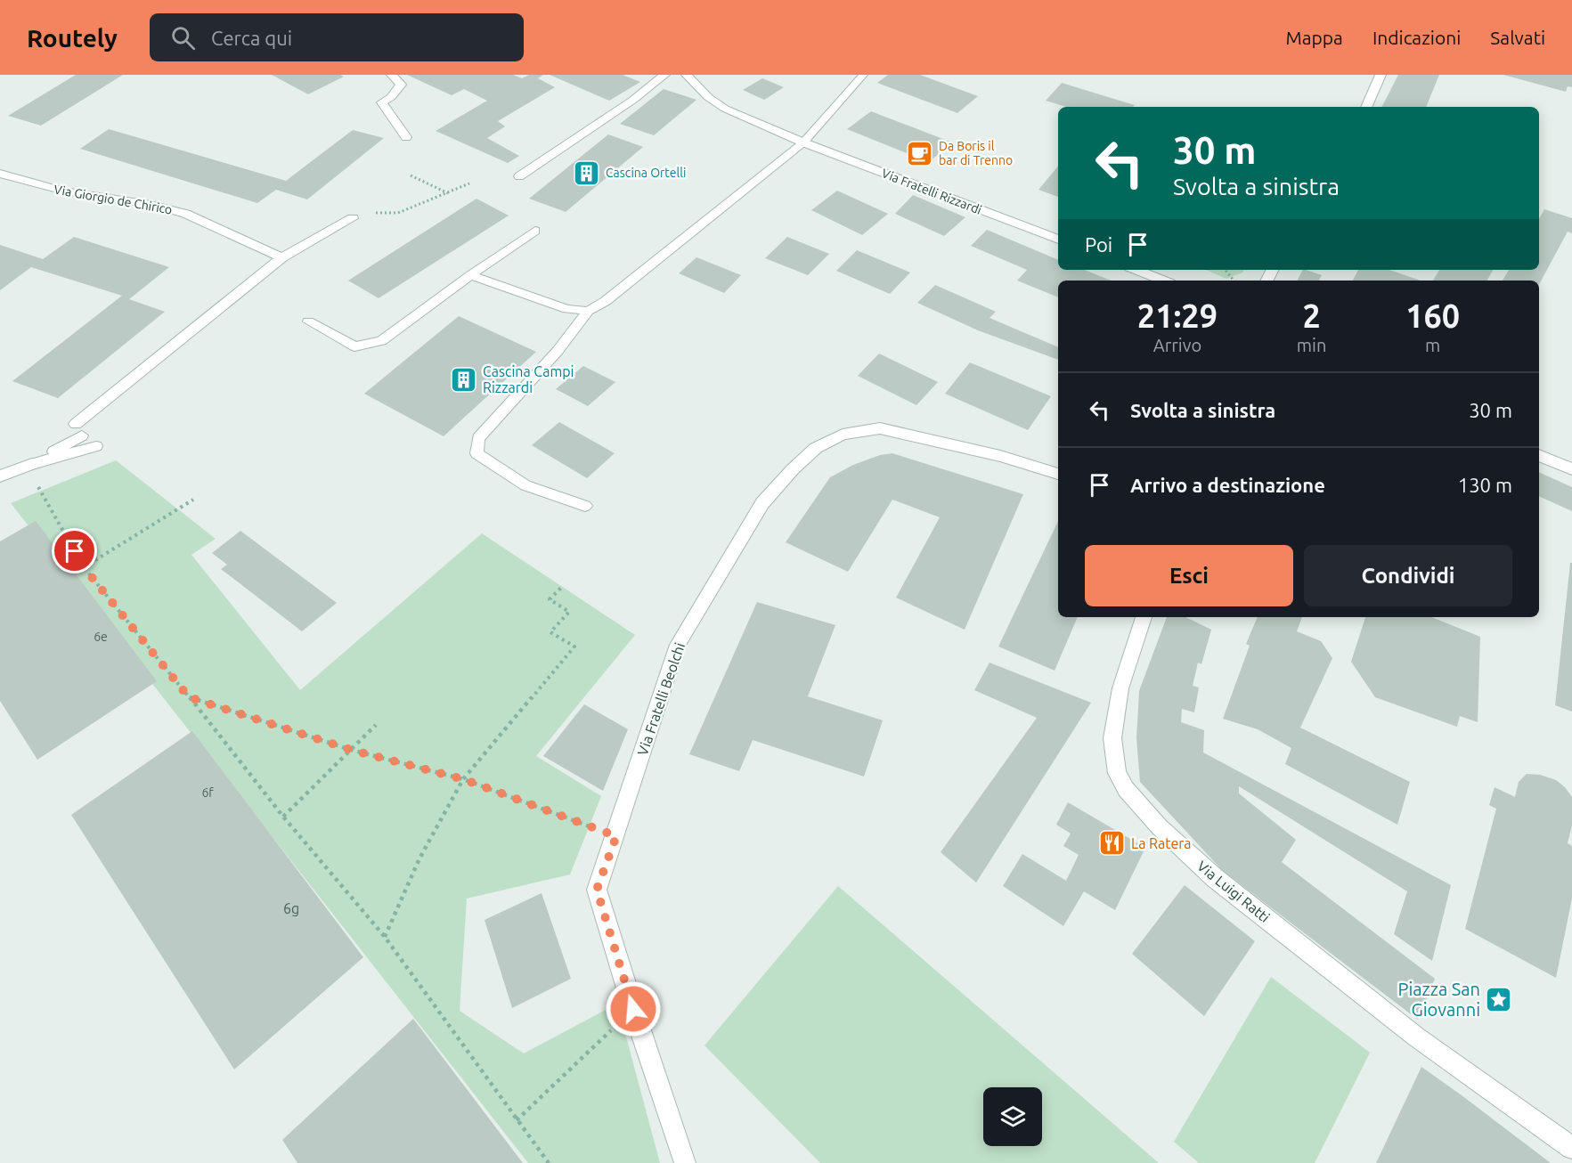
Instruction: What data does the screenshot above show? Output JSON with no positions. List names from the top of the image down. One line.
{"streets":{"street":["Via Fratelli Rizzardi","Via Giorgio de Chirico","Via Fratelli Beolchi","Via Luigi Ratti"]},"places":{"cafe":["Da Boris il bar di Trenno"],"building":["Cascina Ortelli","Cascina Campi Rizzardi"],"restaurant":["La Ratera"],"place":["Piazza San Giovanni"]},"house_numbers":["6e","6f","6g"],"page":{"header":"Routely","search":"Cerca qui","nav":["Mappa","Indicazioni","Salvati"],"turn":["30 m","Svolta a sinistra"],"then":"Poi","eta":["21:29","Arrivo","2","min","160","m"],"list":[{"name":"Svolta a sinistra","value":"30 m"},{"name":"Arrivo a destinazione","value":"130 m"}],"buttons":["Esci","Condividi"]}}
